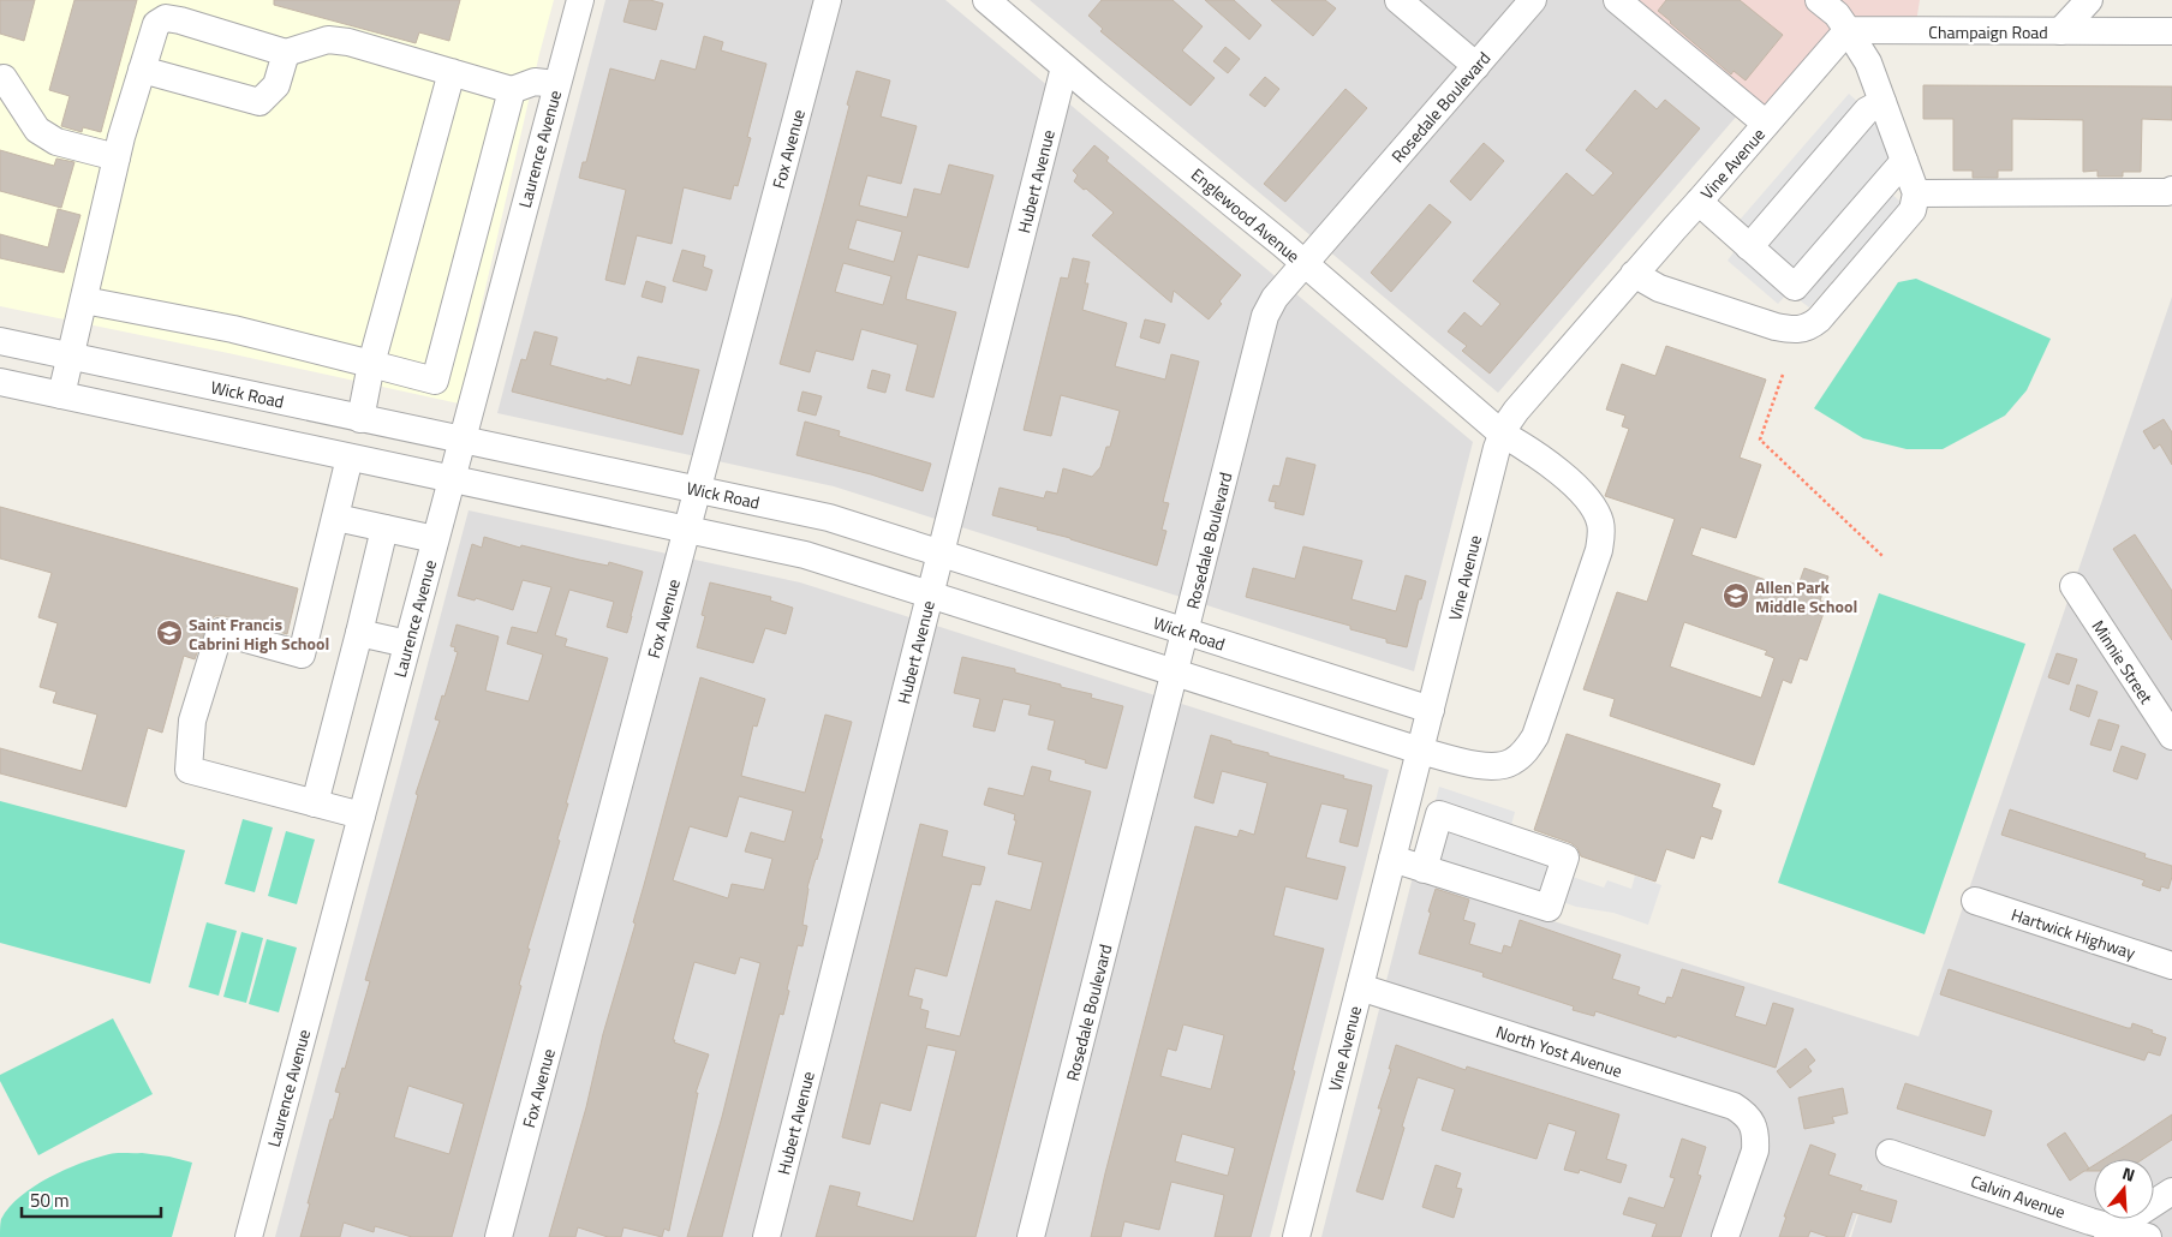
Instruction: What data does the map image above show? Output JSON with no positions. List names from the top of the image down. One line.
{"streets":{"street":["Champaign Road","Rosedale Boulevard","Laurence Avenue","Fox Avenue","Vine Avenue","Hubert Avenue","Englewood Avenue","Wick Road","Minnie Street","Hartwick Highway","North Yost Avenue","Calvin Avenue"]},"crossings":[["Champaign Road","Vine Avenue"],["Rosedale Boulevard","Englewood Avenue"],["Rosedale Boulevard","Wick Road"],["Laurence Avenue","Wick Road"],["Fox Avenue","Wick Road"],["Vine Avenue","Englewood Avenue"],["Vine Avenue","Wick Road"],["Vine Avenue","North Yost Avenue"],["Hubert Avenue","Englewood Avenue"],["Hubert Avenue","Wick Road"]],"places":{"school or university":["Allen Park Middle School","Saint Francis Cabrini High School"]},"scale_bar":"50 m","north":"top"}
